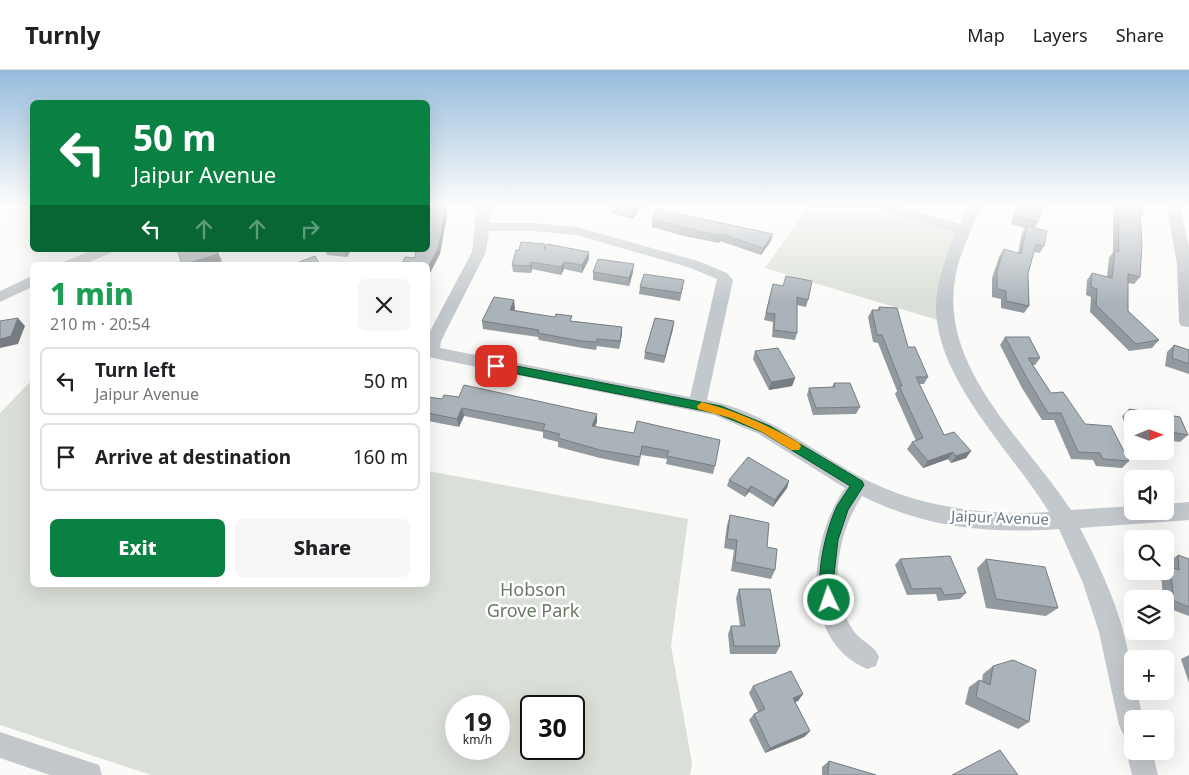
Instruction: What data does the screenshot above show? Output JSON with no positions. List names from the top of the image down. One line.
{"streets":{"street":["Jaipur Avenue"]},"parks":["Hobson Grove Park"],"north":"right","page":{"header":"Turnly","nav":["Map","Layers","Share"],"turn":["50 m","Jaipur Avenue"],"heading":["1 min","210 m · 20:54"],"list":[{"name":"Turn left","note":"Jaipur Avenue","value":"50 m"},{"name":"Arrive at destination","value":"160 m"}],"map_buttons":["+","−"],"buttons":["Exit","Share"],"speed":"19 km/h","limit":"30"}}
